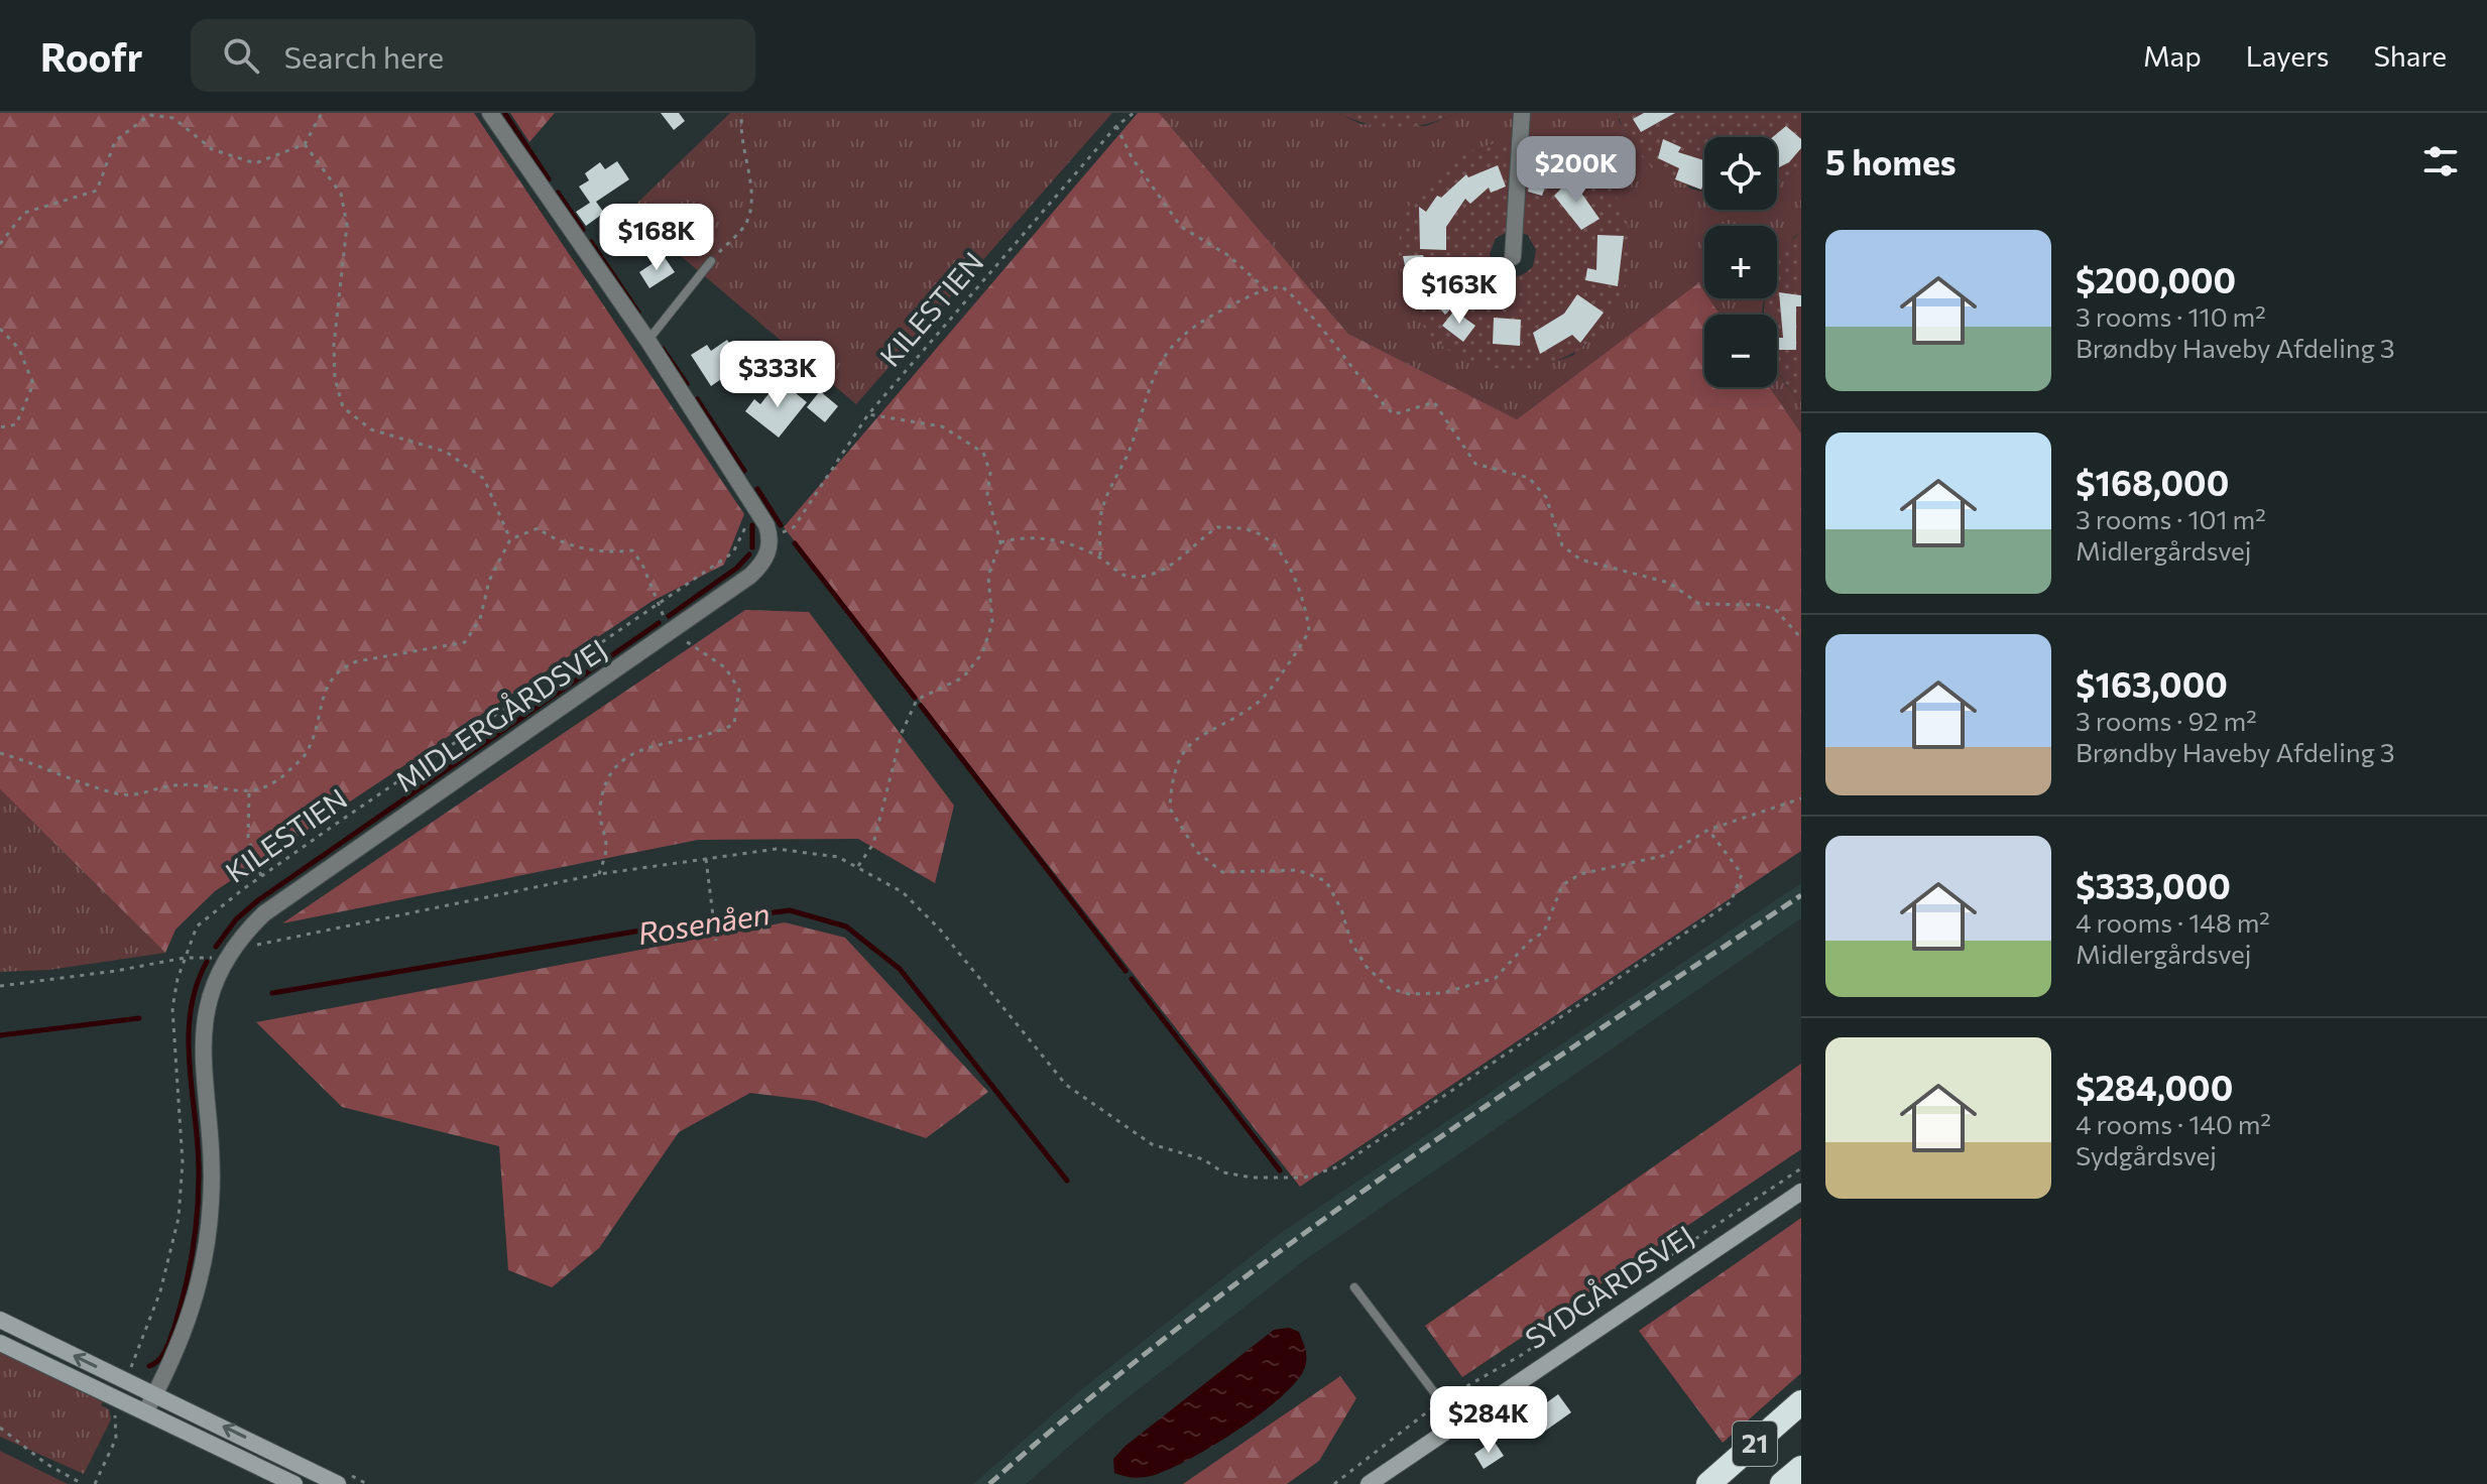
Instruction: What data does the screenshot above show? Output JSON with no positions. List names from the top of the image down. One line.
{"streets":{"highway":["21"],"street":["MIDLERGÅRDSVEJ","SYDGÅRDSVEJ"],"path":["KILESTIEN"]},"crossings":[["KILESTIEN","MIDLERGÅRDSVEJ"]],"water":["Rosenåen"],"page":{"header":"Roofr","search":"Search here","nav":["Map","Layers","Share"],"heading":"5 homes","price":["$200K","$168K","$163K","$333K","$284K"],"map_buttons":["+","−"],"list":[{"name":"$200,000","note":"3 rooms · 110 m² · Brøndby Haveby Afdeling 3"},{"name":"$168,000","note":"3 rooms · 101 m² · Midlergårdsvej"},{"name":"$163,000","note":"3 rooms · 92 m² · Brøndby Haveby Afdeling 3"},{"name":"$333,000","note":"4 rooms · 148 m² · Midlergårdsvej"},{"name":"$284,000","note":"4 rooms · 140 m² · Sydgårdsvej"}]}}
